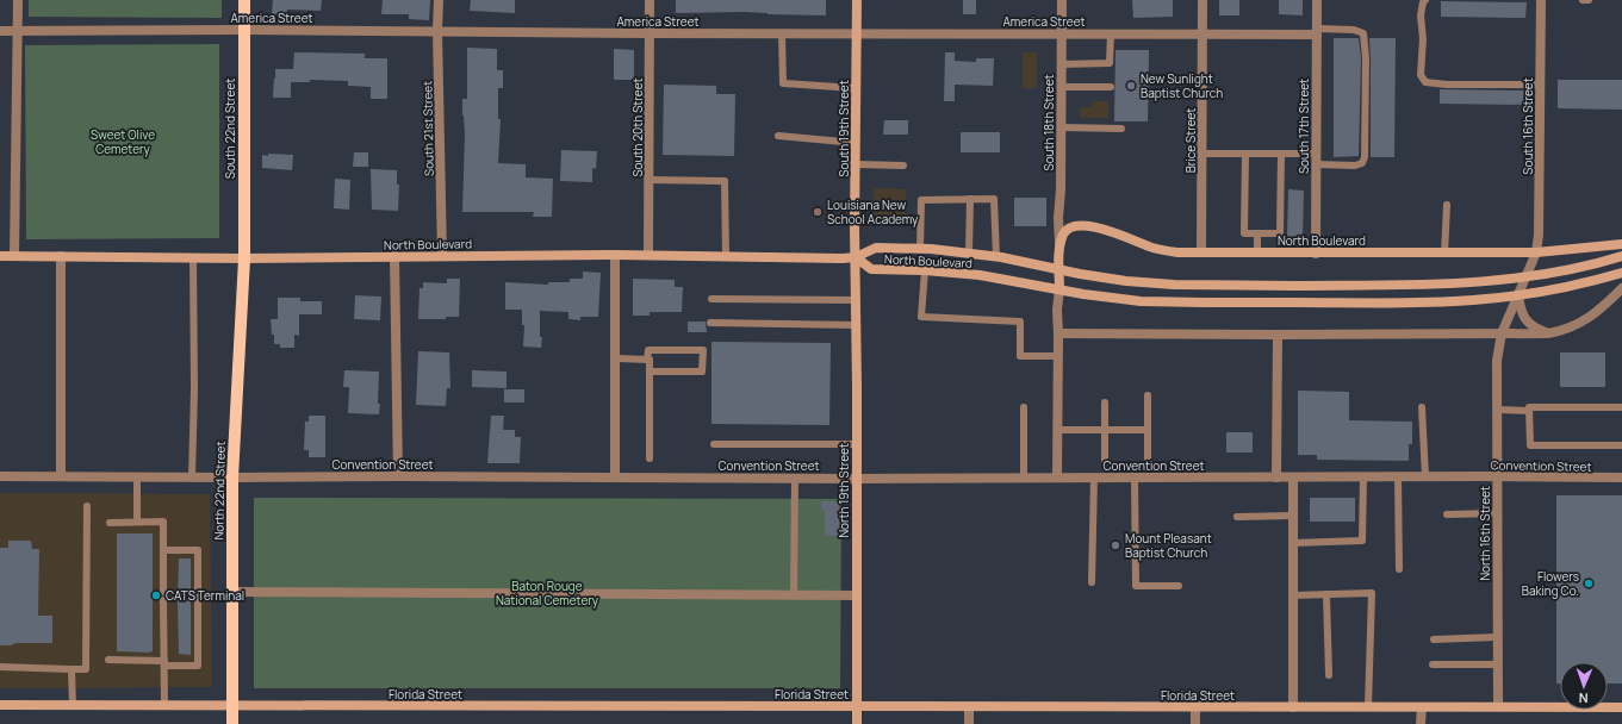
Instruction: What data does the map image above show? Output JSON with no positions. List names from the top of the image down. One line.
{"streets":{"main road":["South 22nd Street","North 22nd Street"],"street":["America Street","South 18th Street","South 17th Street","South 16th Street","South 20th Street","South 21st Street","South 19th Street","Brice Street","North Boulevard","Convention Street","North 19th Street","North 16th Street","Florida Street"]},"crossings":[["America Street","South 18th Street"],["America Street","South 17th Street"],["America Street","South 20th Street"],["America Street","South 22nd Street"],["America Street","South 21st Street"],["America Street","South 19th Street"],["America Street","Brice Street"],["South 18th Street","North Boulevard"],["South 17th Street","North Boulevard"],["South 16th Street","North Boulevard"],["South 16th Street","North 16th Street"],["South 20th Street","North Boulevard"],["South 22nd Street","North Boulevard"],["South 22nd Street","North 22nd Street"],["South 21st Street","North Boulevard"],["South 19th Street","North Boulevard"],["South 19th Street","North 19th Street"],["Brice Street","North Boulevard"],["North Boulevard","North 22nd Street"],["North Boulevard","North 19th Street"],["North Boulevard","North 16th Street"],["Convention Street","North 22nd Street"],["Convention Street","North 19th Street"],["Convention Street","North 16th Street"],["North 22nd Street","Florida Street"],["North 19th Street","Florida Street"],["North 16th Street","Florida Street"]],"parks":["Sweet Olive Cemetery","Baton Rouge National Cemetery"],"places":["New Sunlight Baptist Church","Louisiana New School Academy","Mount Pleasant Baptist Church","Flowers Baking Co.","CATS Terminal"],"north":"bottom"}
